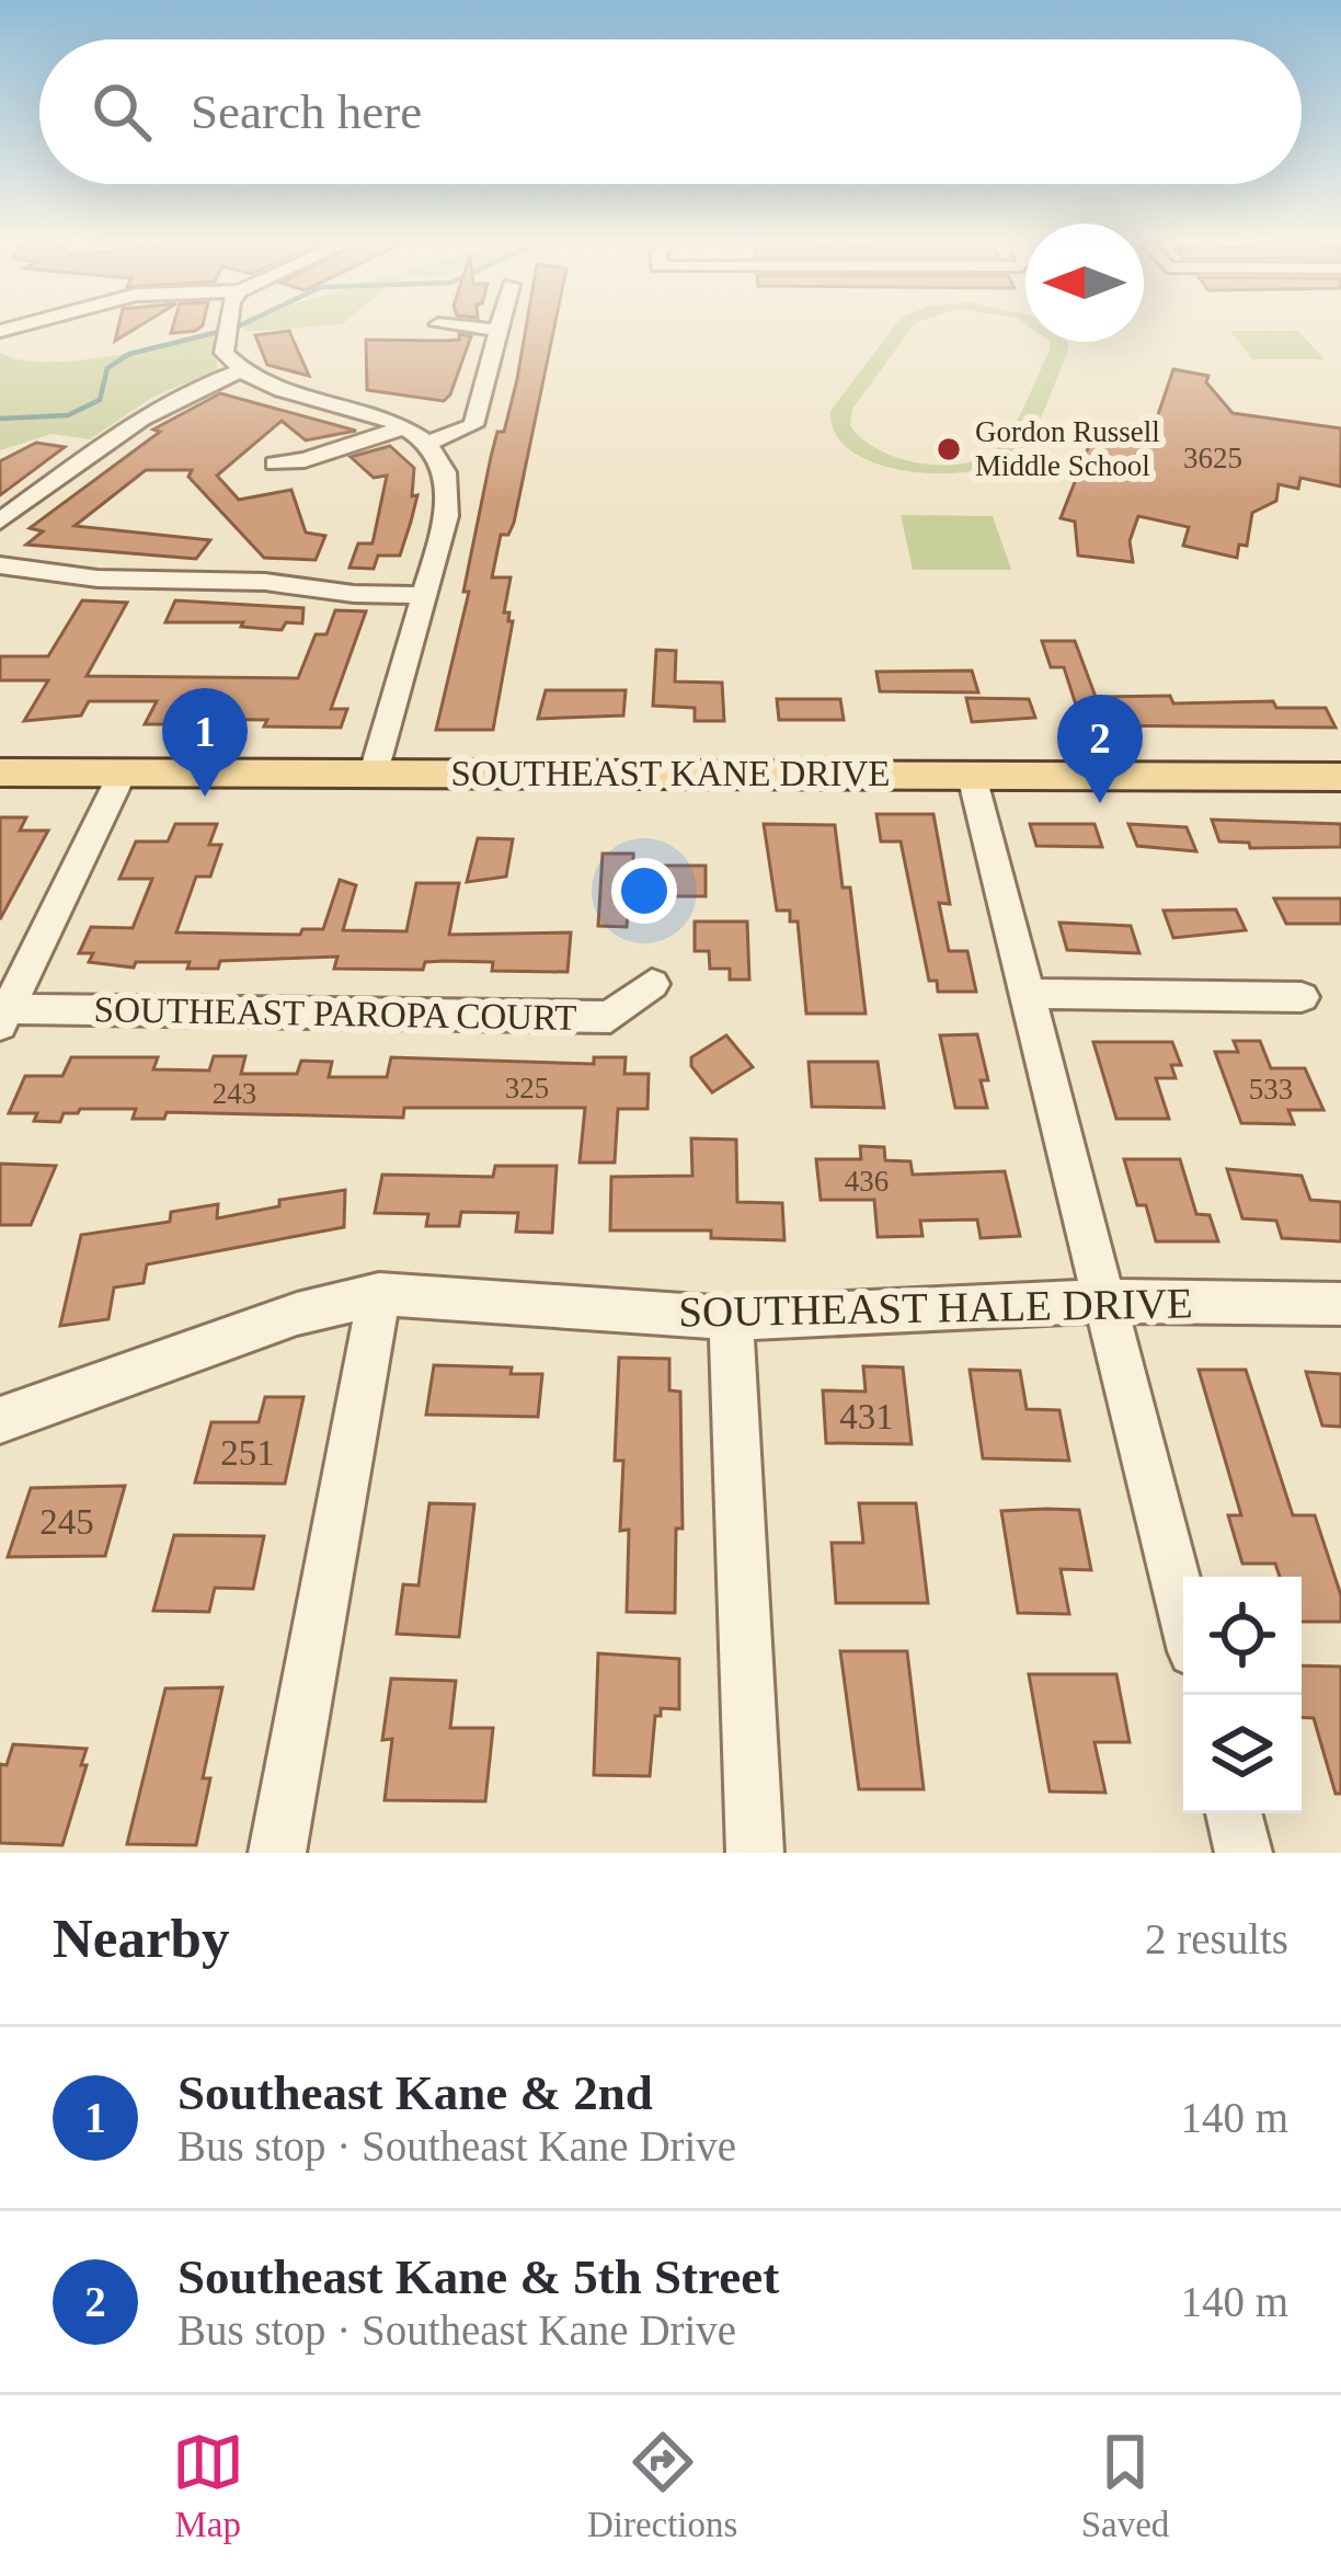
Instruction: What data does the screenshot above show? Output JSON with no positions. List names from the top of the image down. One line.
{"streets":{"main road":["SOUTHEAST KANE DRIVE"],"street":["SOUTHEAST PAROPA COURT","SOUTHEAST HALE DRIVE"]},"places":["Gordon Russell Middle School"],"house_numbers":["3625","325","533","243","436","431","251","245"],"north":"left","page":{"search":"Search here","pins":["1","2"],"heading":["Nearby","2 results"],"list":[{"mark":"1","name":"Southeast Kane & 2nd","note":"Bus stop · Southeast Kane Drive","value":"140 m"},{"mark":"2","name":"Southeast Kane & 5th Street","note":"Bus stop · Southeast Kane Drive","value":"140 m"}],"nav":["Map","Directions","Saved"]}}
